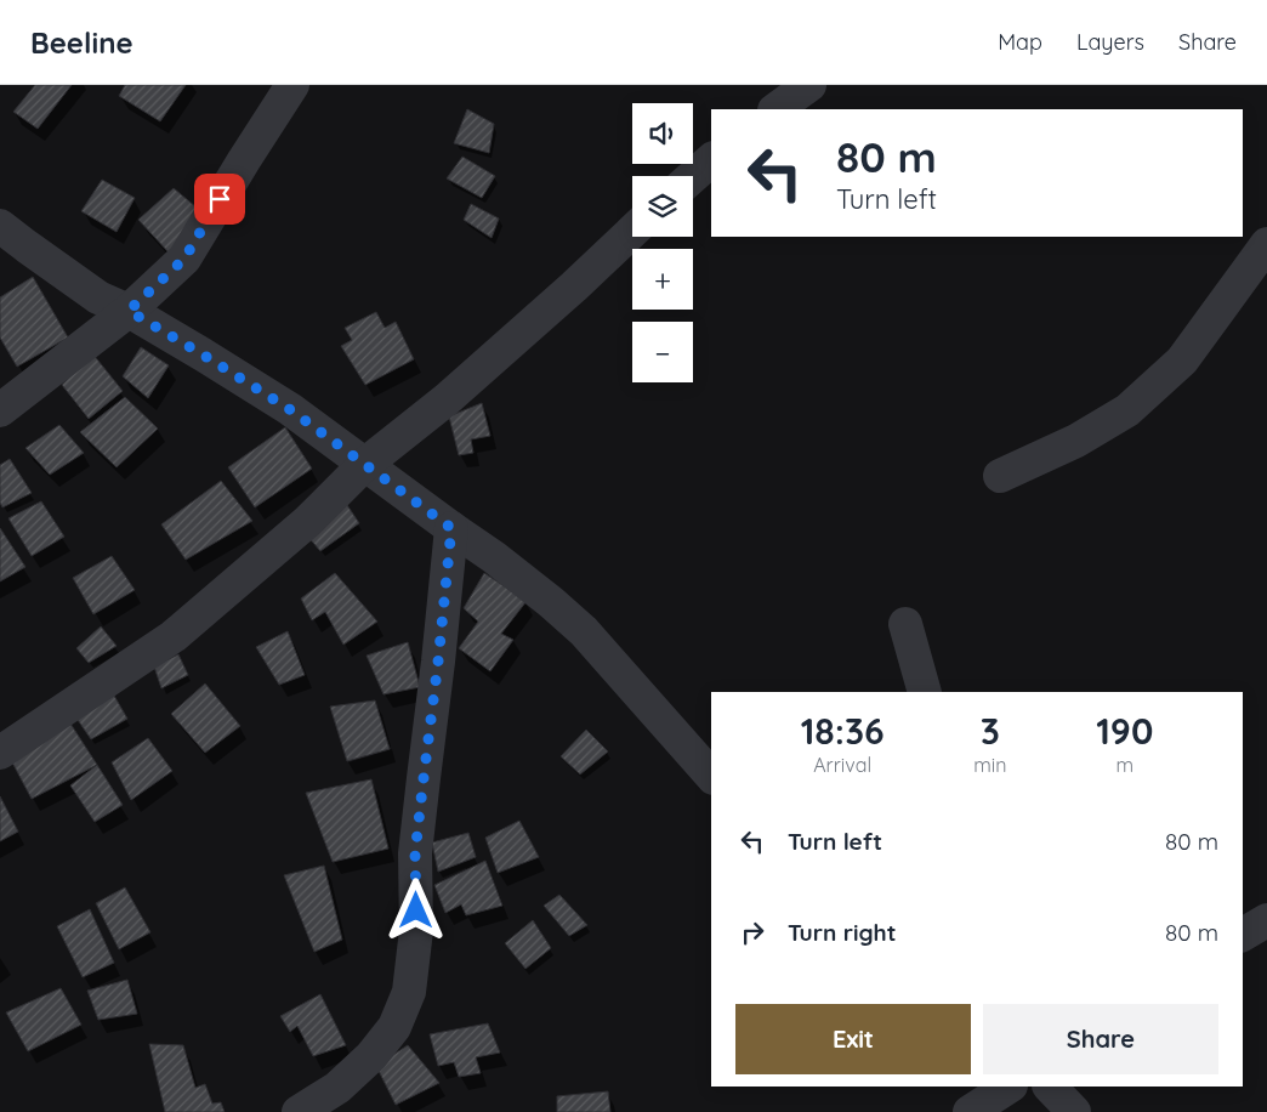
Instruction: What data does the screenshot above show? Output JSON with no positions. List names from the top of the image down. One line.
{"page":{"header":"Beeline","nav":["Map","Layers","Share"],"map_buttons":["+","−"],"turn":["80 m","Turn left"],"eta":["18:36","Arrival","3","min","190","m"],"list":[{"name":"Turn left","value":"80 m"},{"name":"Turn right","value":"80 m"}],"buttons":["Exit","Share"]}}
